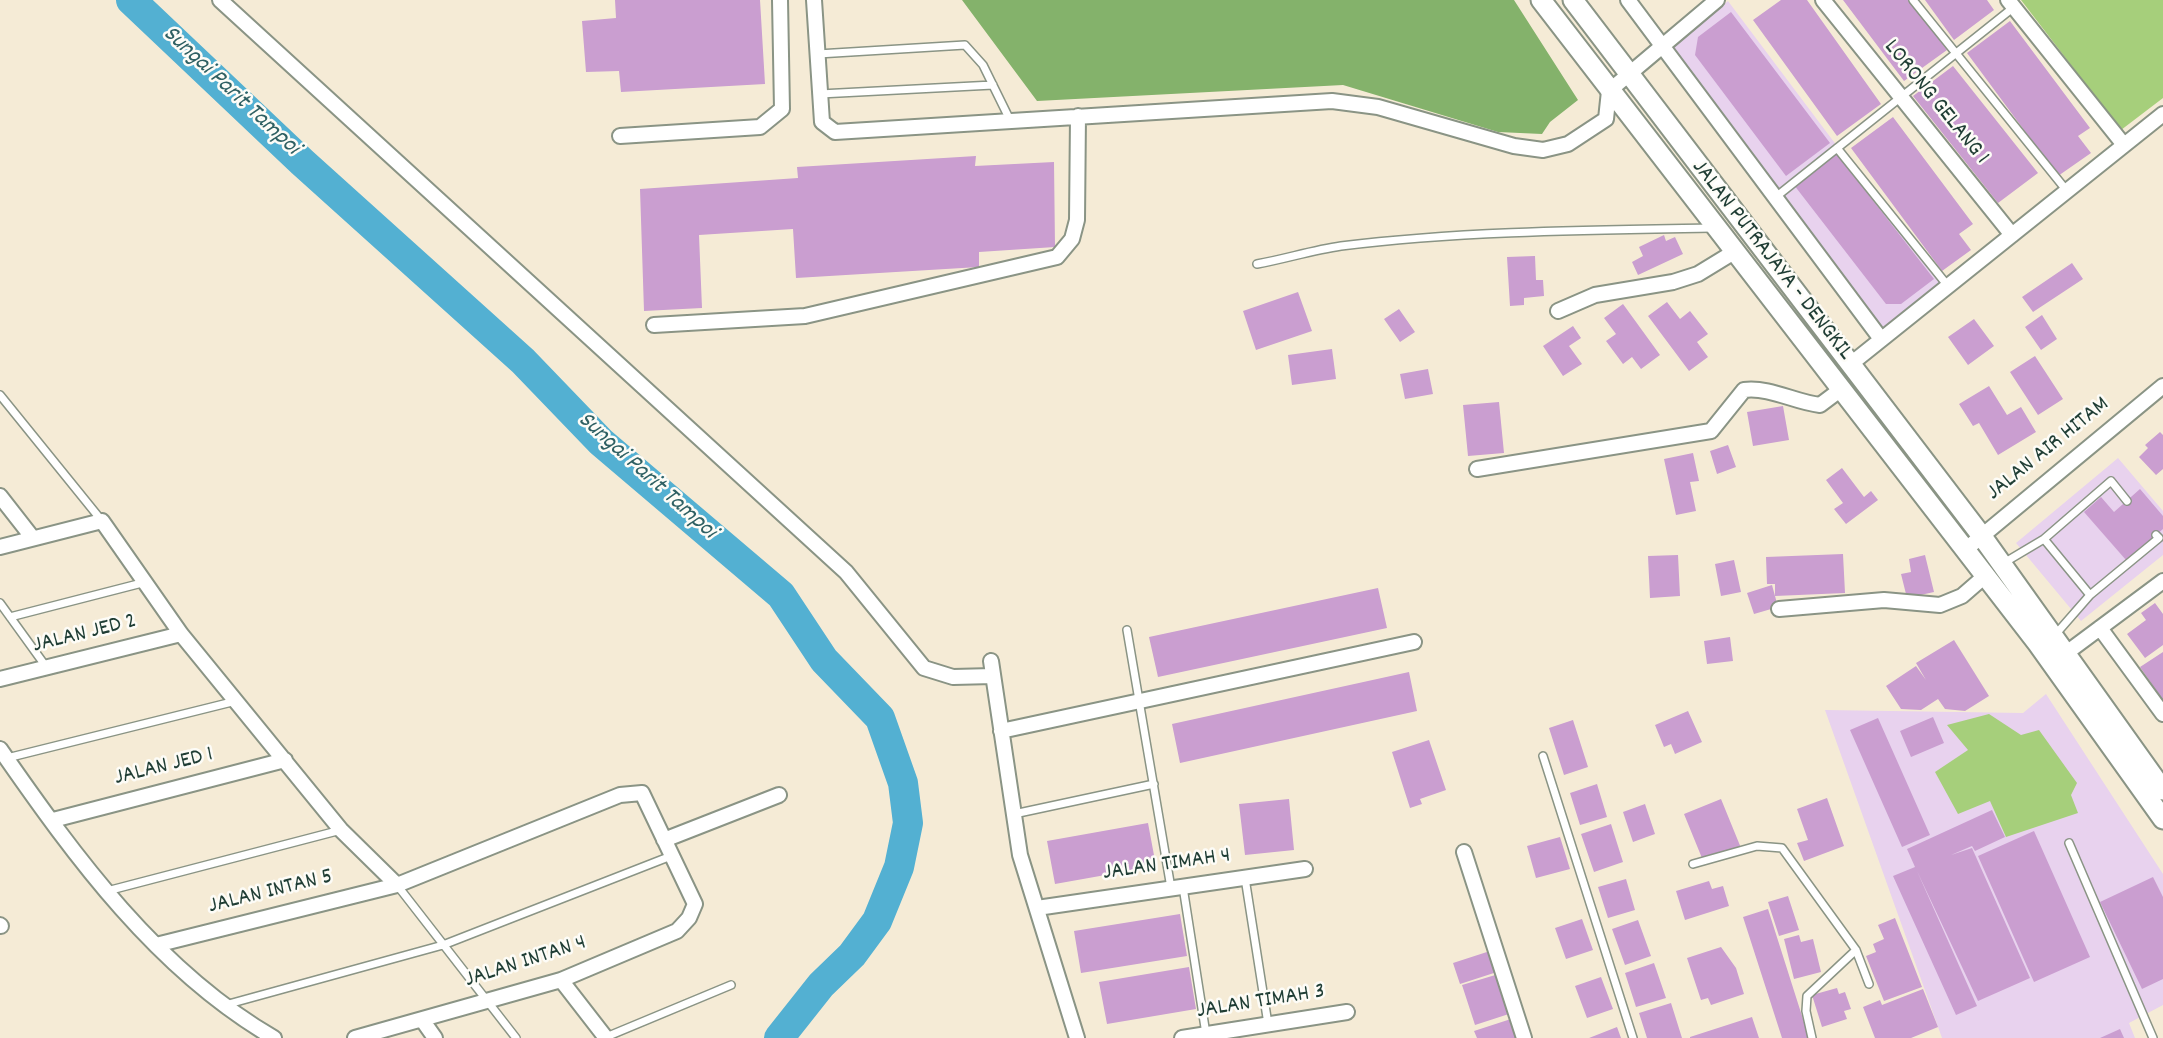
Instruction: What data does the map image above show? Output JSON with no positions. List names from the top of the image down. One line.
{"streets":{"main road":["JALAN PUTRAJAYA - DENGKIL"],"street":["LORONG GELANG 1","JALAN AIR HITAM","JALAN JED 2","JALAN JED 1","JALAN TIMAH 4","JALAN INTAN 5","JALAN INTAN 4","JALAN TIMAH 3"]},"crossings":[["JALAN PUTRAJAYA - DENGKIL","JALAN AIR HITAM"]],"water":["Sungai Parit Tampoi"]}
